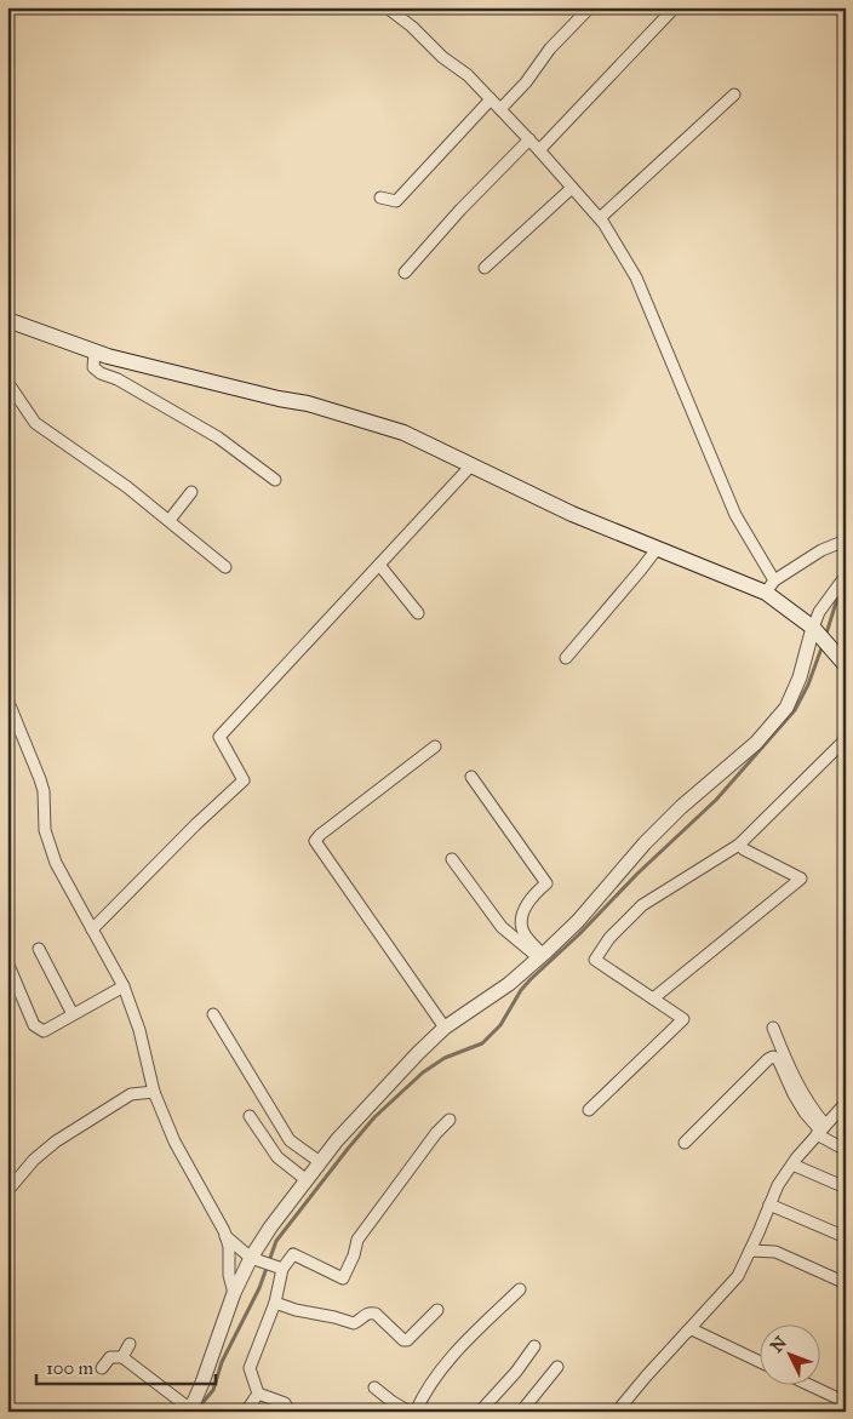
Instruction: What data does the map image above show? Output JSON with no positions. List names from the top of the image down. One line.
{"scale_bar":"100 m","north":"top left"}
